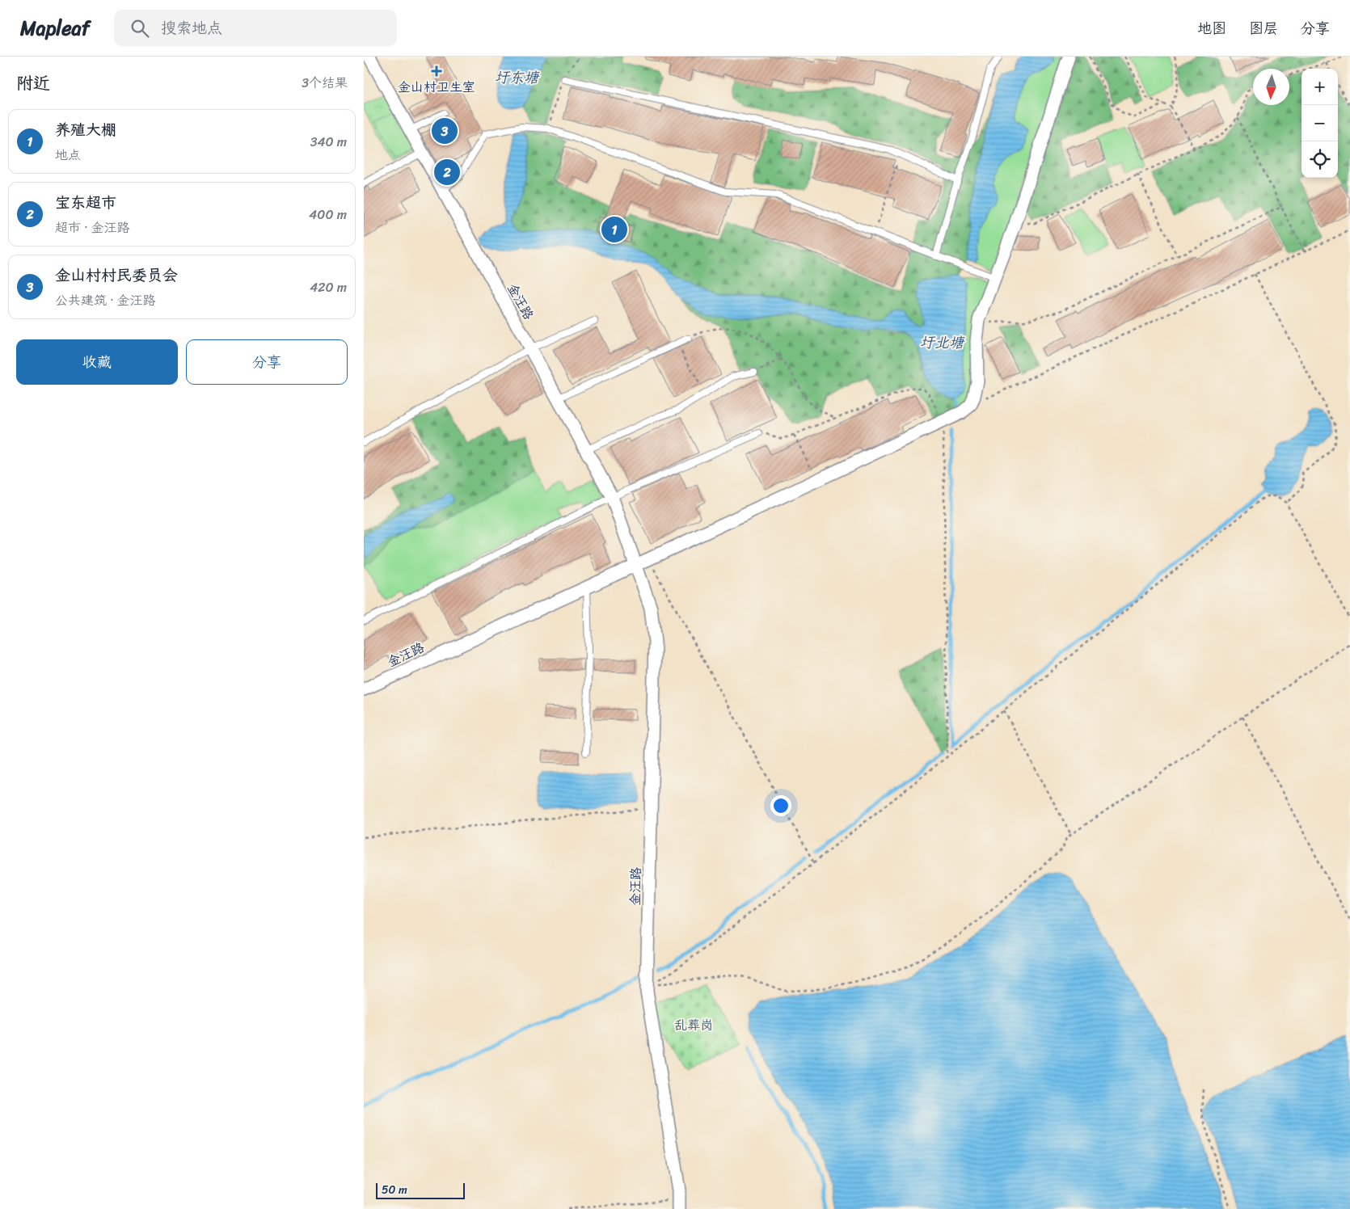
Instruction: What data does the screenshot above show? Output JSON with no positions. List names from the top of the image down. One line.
{"streets":{"street":["金汪路"]},"water":["圩东塘","圩北塘"],"parks":["乱葬岗"],"places":{"health":["金山村卫生室"]},"scale_bar":"50 m","north":"bottom","page":{"header":"Mapleaf","search":"搜索地点","nav":["地图","图层","分享"],"heading":["附近","3个结果"],"map_buttons":["+","−"],"list":[{"mark":"1","name":"养殖大棚","note":"地点","value":"340 m"},{"mark":"2","name":"宝东超市","note":"超市 · 金汪路","value":"400 m"},{"mark":"3","name":"金山村村民委员会","note":"公共建筑 · 金汪路","value":"420 m"}],"pins":["3","2","1"],"buttons":["收藏","分享"],"scale":"50 m"}}
